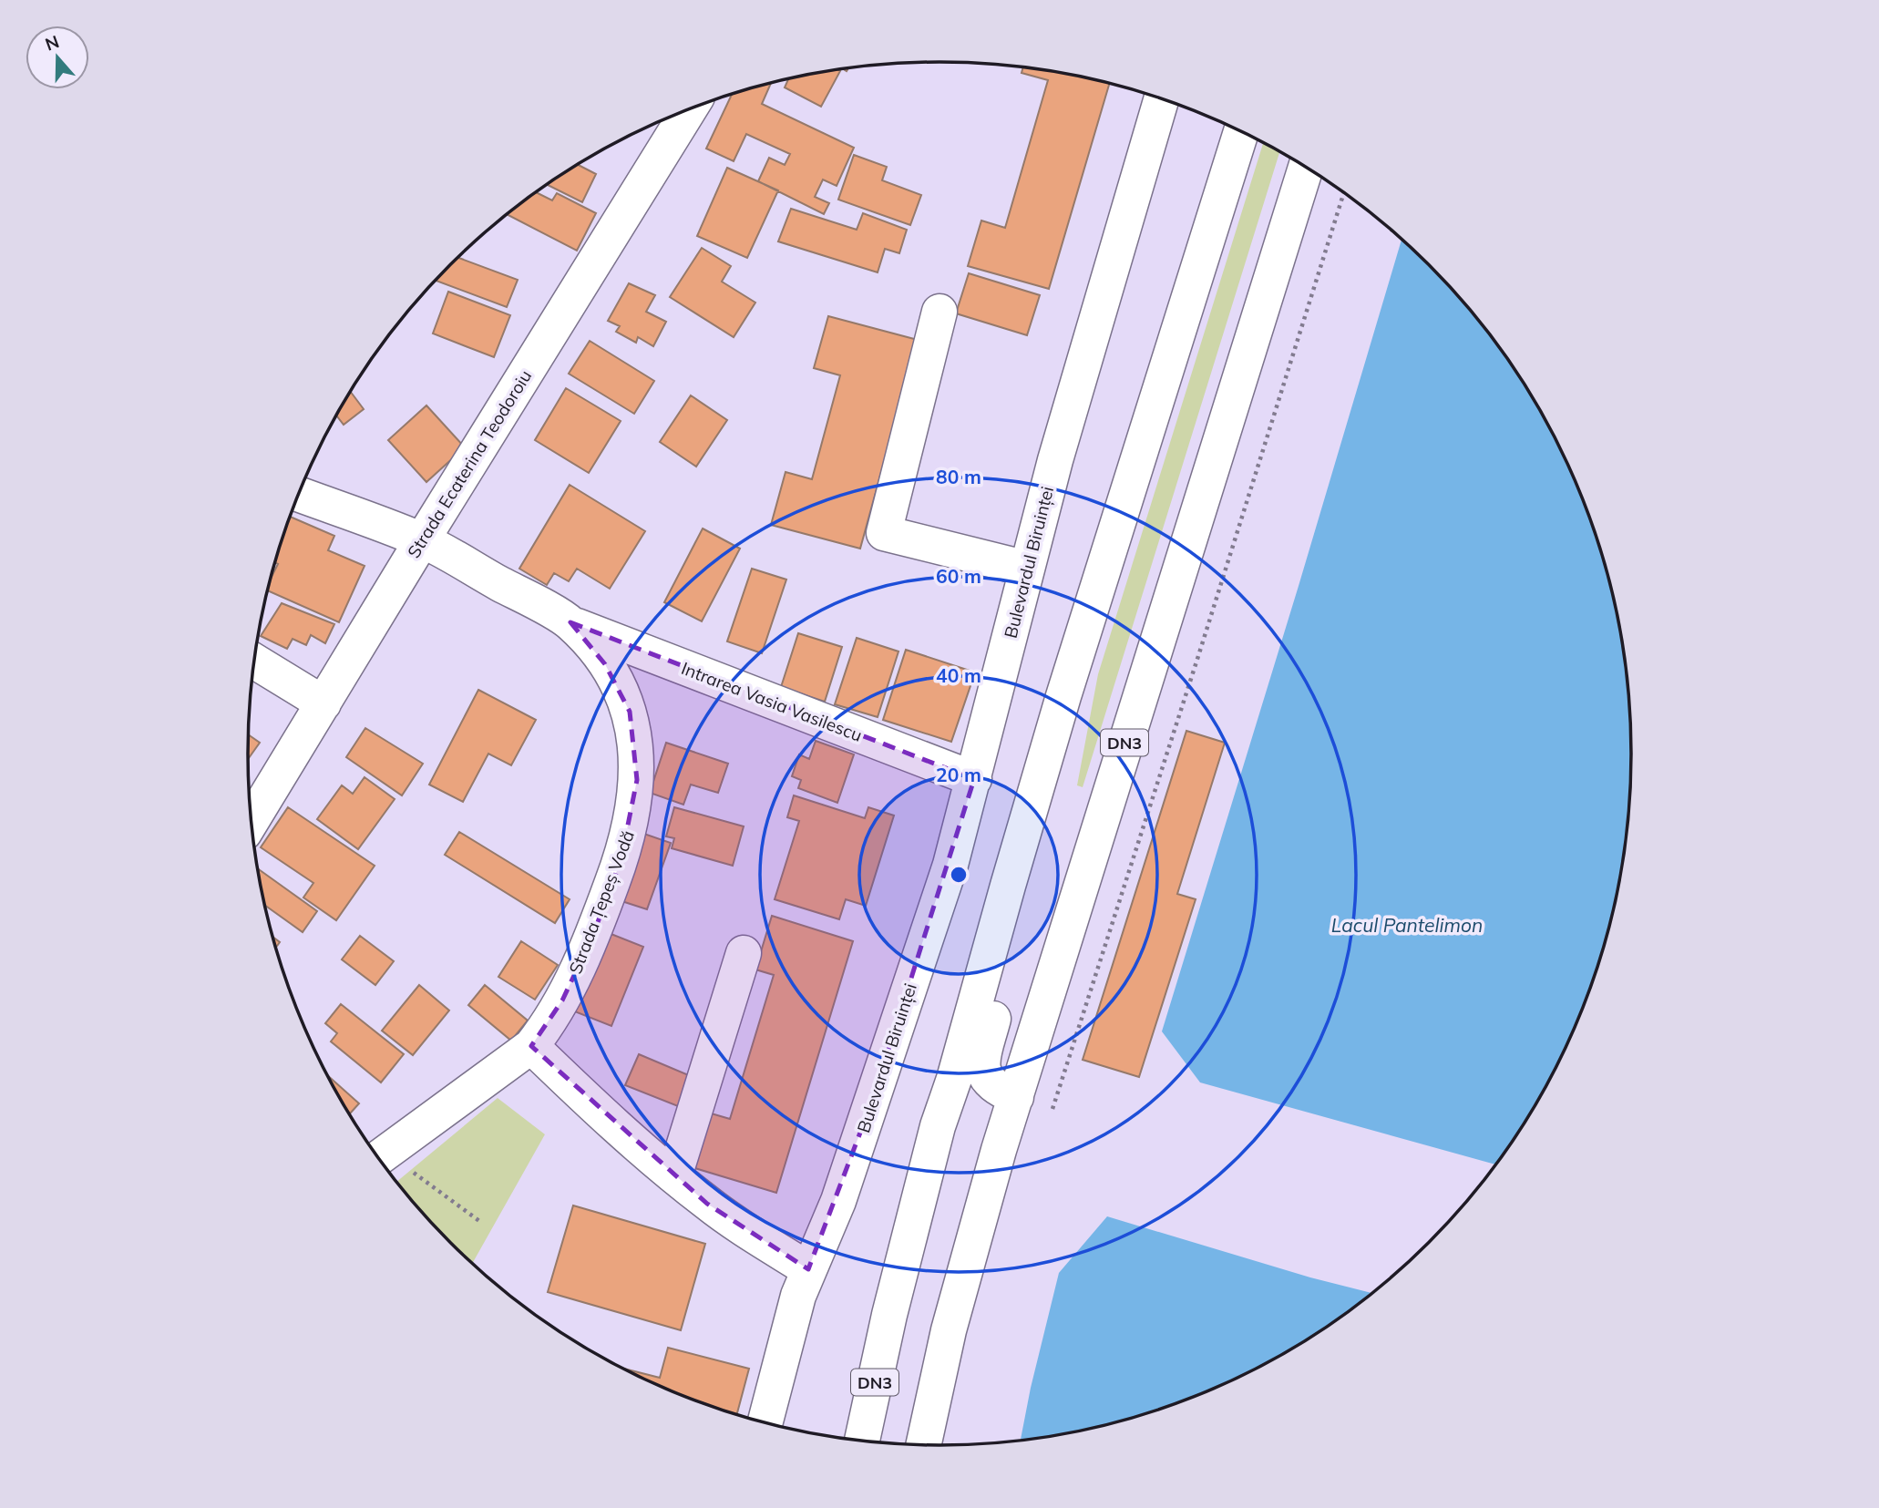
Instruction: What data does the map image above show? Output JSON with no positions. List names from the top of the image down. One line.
{"streets":{"street":["Strada Ecaterina Teodoroiu","Bulevardul Biruinței","Intrarea Vasia Vasilescu","DN3","Strada Țepeș Vodă"]},"crossings":[["Strada Ecaterina Teodoroiu","Strada Țepeș Vodă"],["Bulevardul Biruinței","Intrarea Vasia Vasilescu"],["Intrarea Vasia Vasilescu","Strada Țepeș Vodă"]],"water":["Lacul Pantelimon"],"north":"top","rings":["80 m","60 m","40 m","20 m"]}
